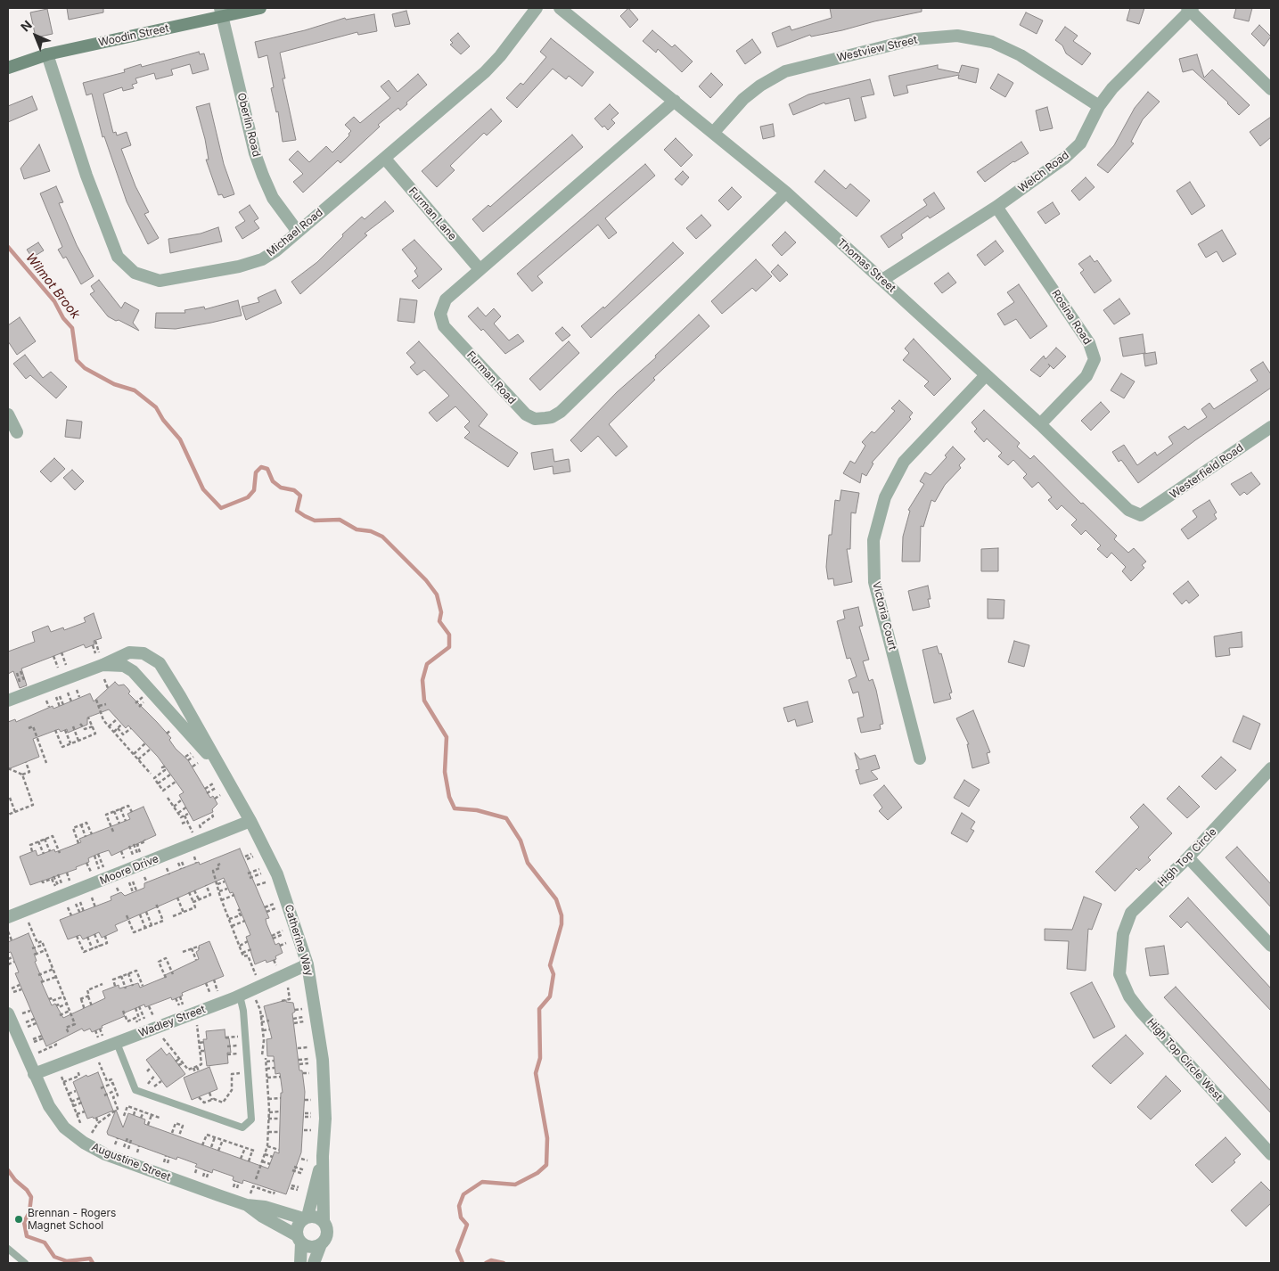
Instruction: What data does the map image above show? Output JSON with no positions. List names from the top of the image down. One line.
{"streets":{"main road":["Woodin Street"],"street":["Westview Street","Oberlin Road","Welch Road","Furman Lane","Michael Road","Thomas Street","Rosina Road","Furman Road","Westerfield Road","Victoria Court","High Top Circle","Moore Drive","Catherine Way","Wadley Street","High Top Circle West","Augustine Street"]},"crossings":[["Woodin Street","Oberlin Road"],["Woodin Street","Michael Road"],["Westview Street","Welch Road"],["Westview Street","Thomas Street"],["Oberlin Road","Michael Road"],["Welch Road","Thomas Street"],["Welch Road","Rosina Road"],["Furman Lane","Michael Road"],["Furman Lane","Furman Road"],["Thomas Street","Rosina Road"],["Thomas Street","Furman Road"],["Thomas Street","Westerfield Road"],["Thomas Street","Victoria Court"],["High Top Circle","High Top Circle West"],["Moore Drive","Catherine Way"],["Catherine Way","Wadley Street"],["Catherine Way","Augustine Street"],["Wadley Street","Augustine Street"]],"water":["Wilmot Brook"],"places":["Brennan - Rogers Magnet School"],"north":"top left"}
